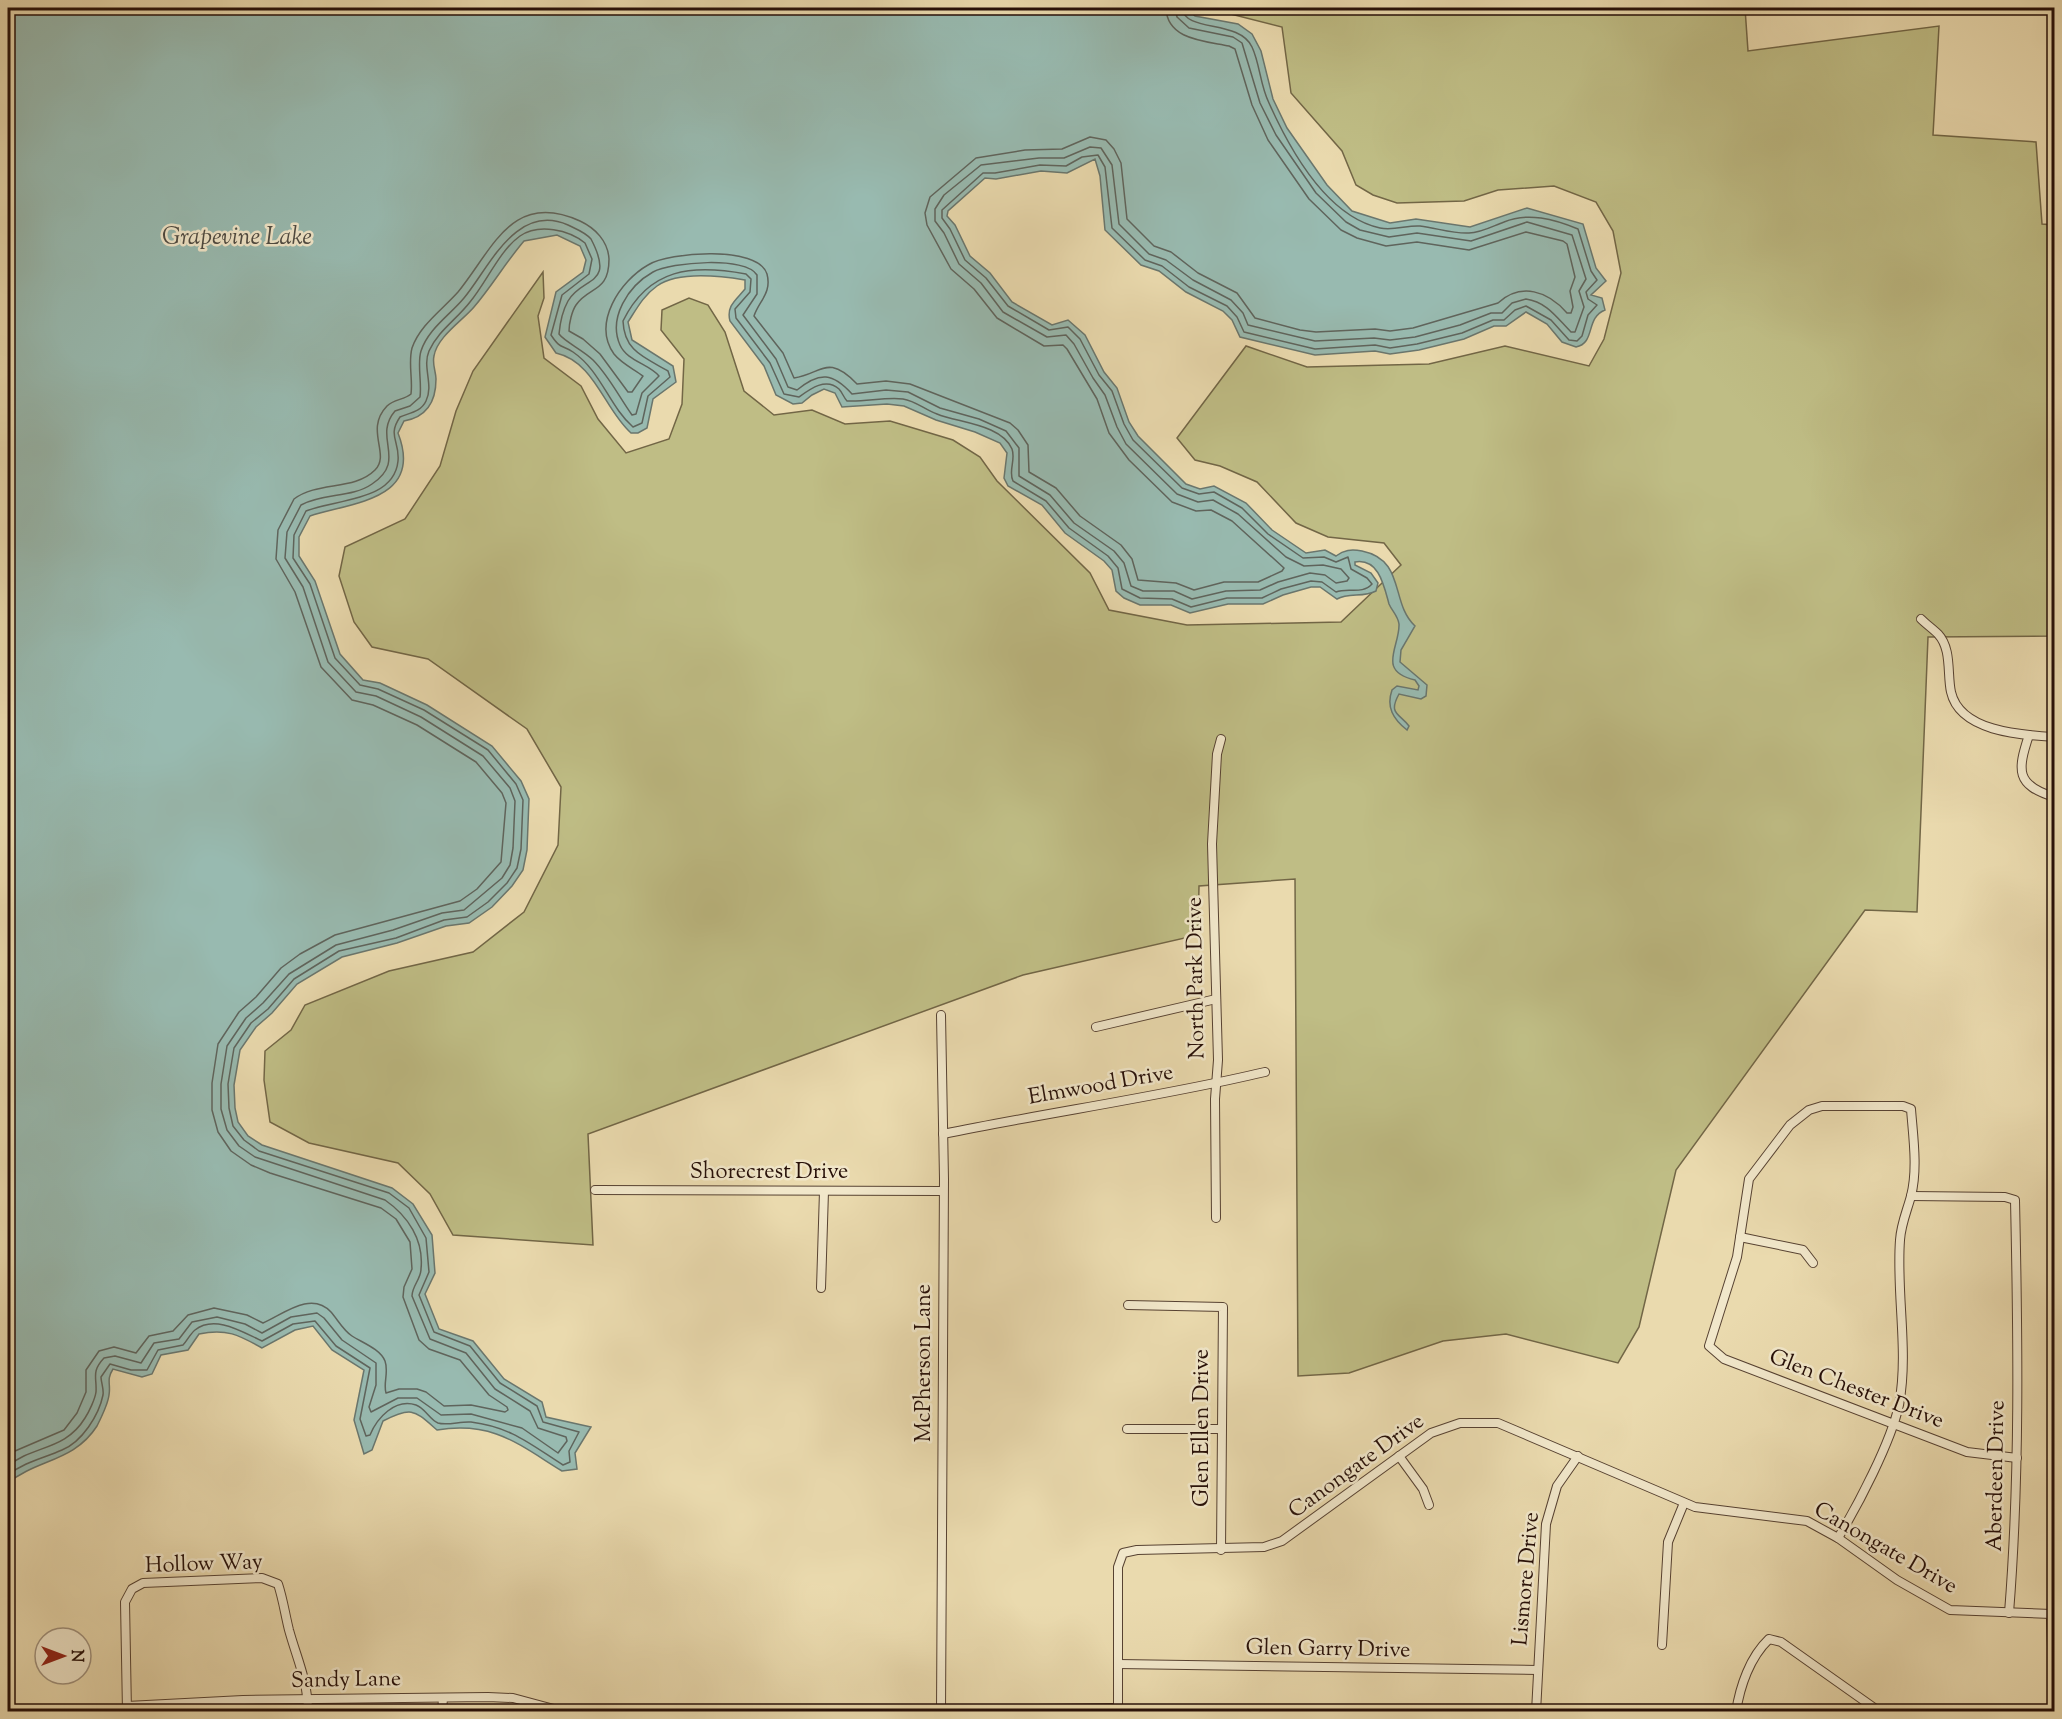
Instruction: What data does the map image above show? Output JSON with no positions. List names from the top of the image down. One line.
{"streets":{"street":["North Park Drive","Elmwood Drive","Shorecrest Drive","McPherson Lane","Glen Chester Drive","Glen Ellen Drive","Canongate Drive","Aberdeen Drive","Hollow Way","Lismore Drive","Glen Garry Drive","Sandy Lane"]},"crossings":[["North Park Drive","Elmwood Drive"],["Elmwood Drive","McPherson Lane"],["Shorecrest Drive","McPherson Lane"],["McPherson Lane","Canongate Drive"],["Glen Chester Drive","Aberdeen Drive"],["Glen Ellen Drive","Canongate Drive"],["Canongate Drive","Aberdeen Drive"],["Canongate Drive","Lismore Drive"],["Canongate Drive","Glen Garry Drive"],["Hollow Way","Sandy Lane"],["Lismore Drive","Glen Garry Drive"]],"water":["Grapevine Lake"],"north":"right"}
